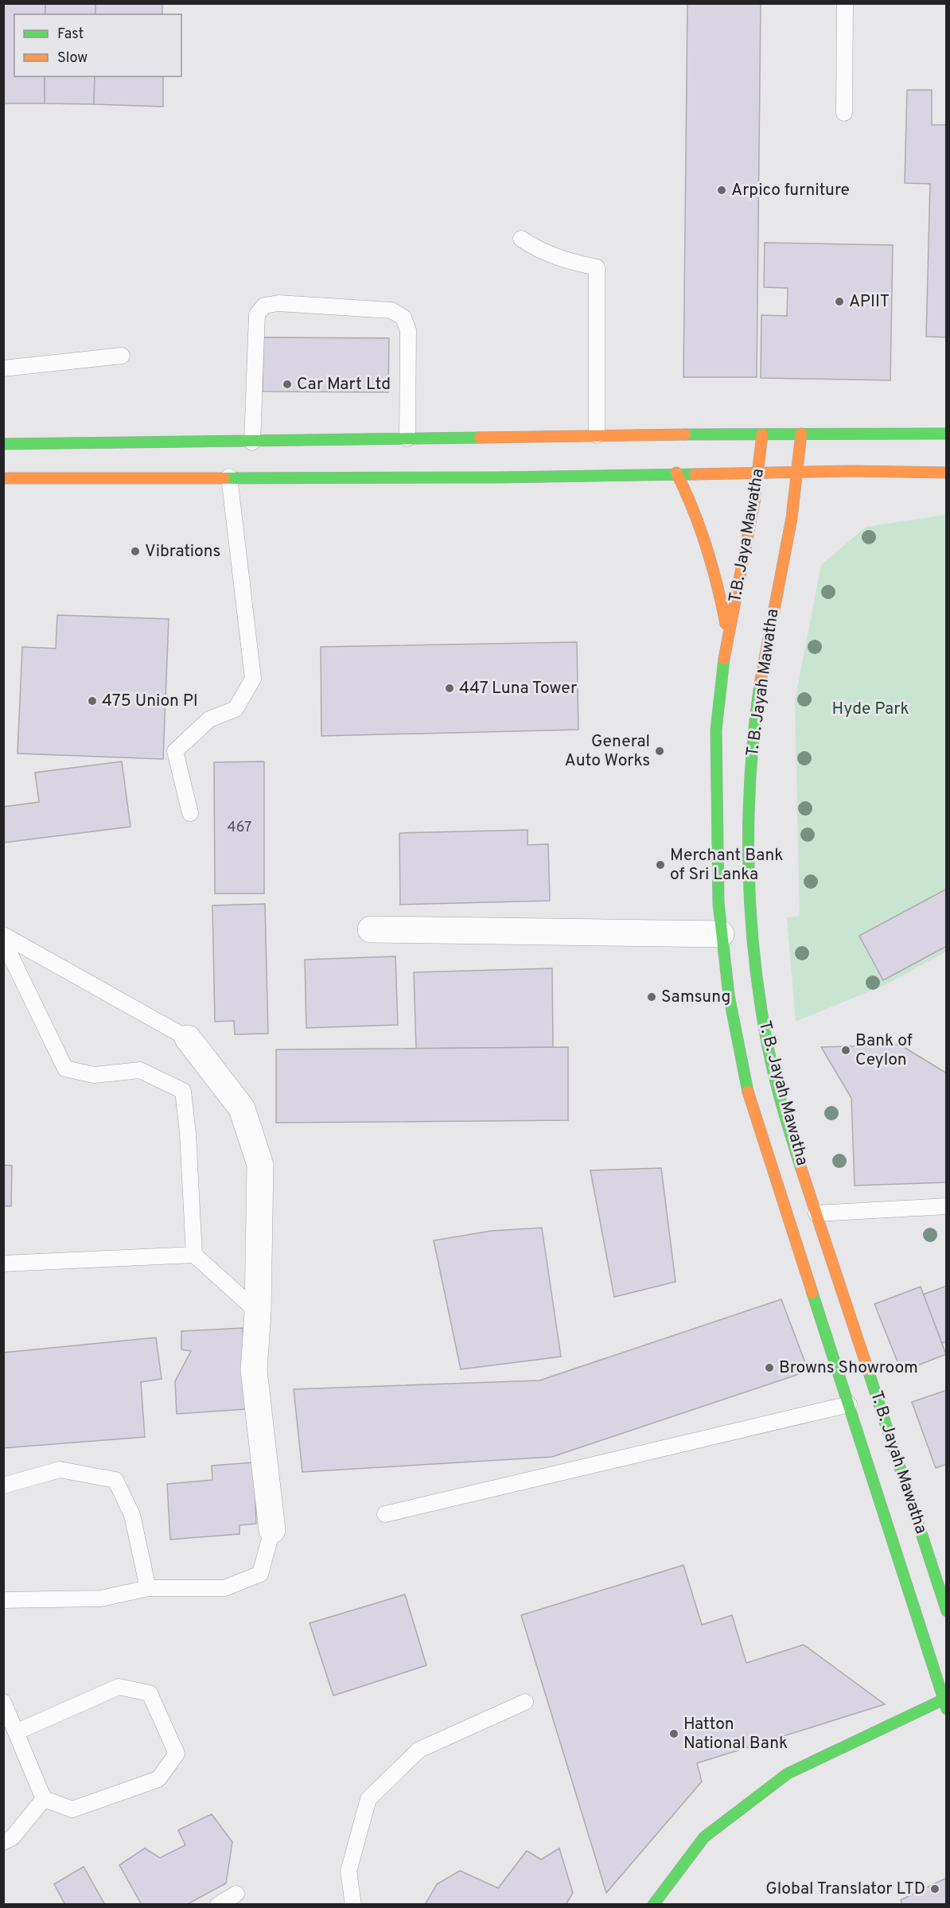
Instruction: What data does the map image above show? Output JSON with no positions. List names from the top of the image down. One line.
{"streets":{"main road":["T.B. Jaya Mawatha","T. B. Jayah Mawatha"]},"crossings":[["T.B. Jaya Mawatha","T. B. Jayah Mawatha"]],"parks":["Hyde Park"],"places":["Arpico furniture","APIIT","Car Mart Ltd","Vibrations","447 Luna Tower","475 Union Pl","General Auto Works","Merchant Bank of Sri Lanka","Samsung","Bank of Ceylon","Browns Showroom","Hatton National Bank","Global Translator LTD"],"house_numbers":["467"],"legend":["Fast","Slow"]}
